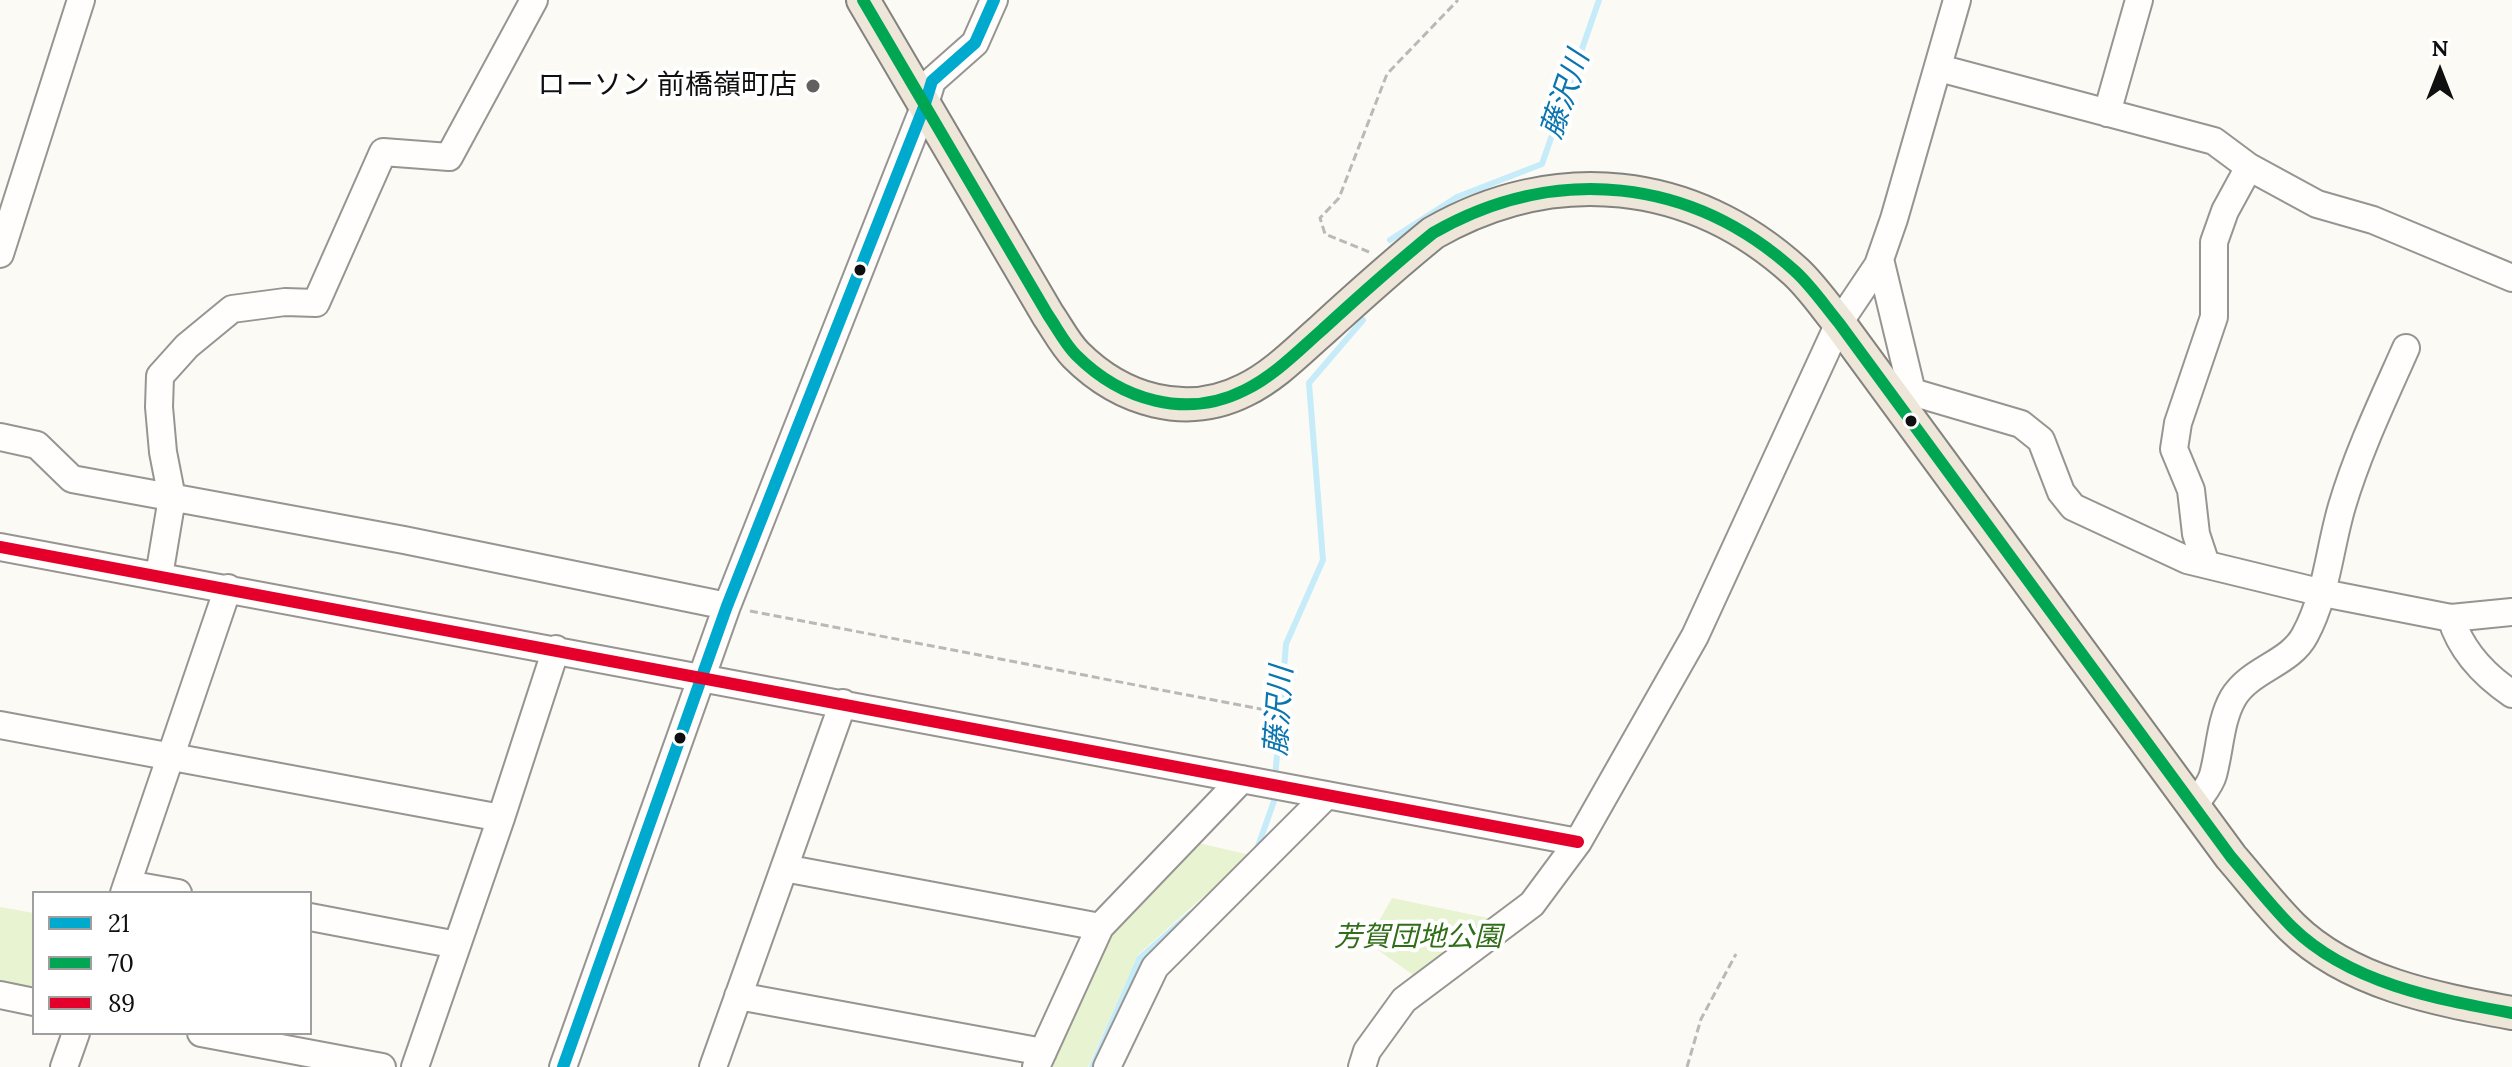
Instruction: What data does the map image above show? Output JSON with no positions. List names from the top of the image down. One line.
{"water":["藤沢川"],"parks":["芳賀団地公園"],"places":["ローソン 前橋嶺町店"],"lines":["transit line 21","transit line 70","transit line 89"],"legend":["21","70","89"],"north":"top"}
